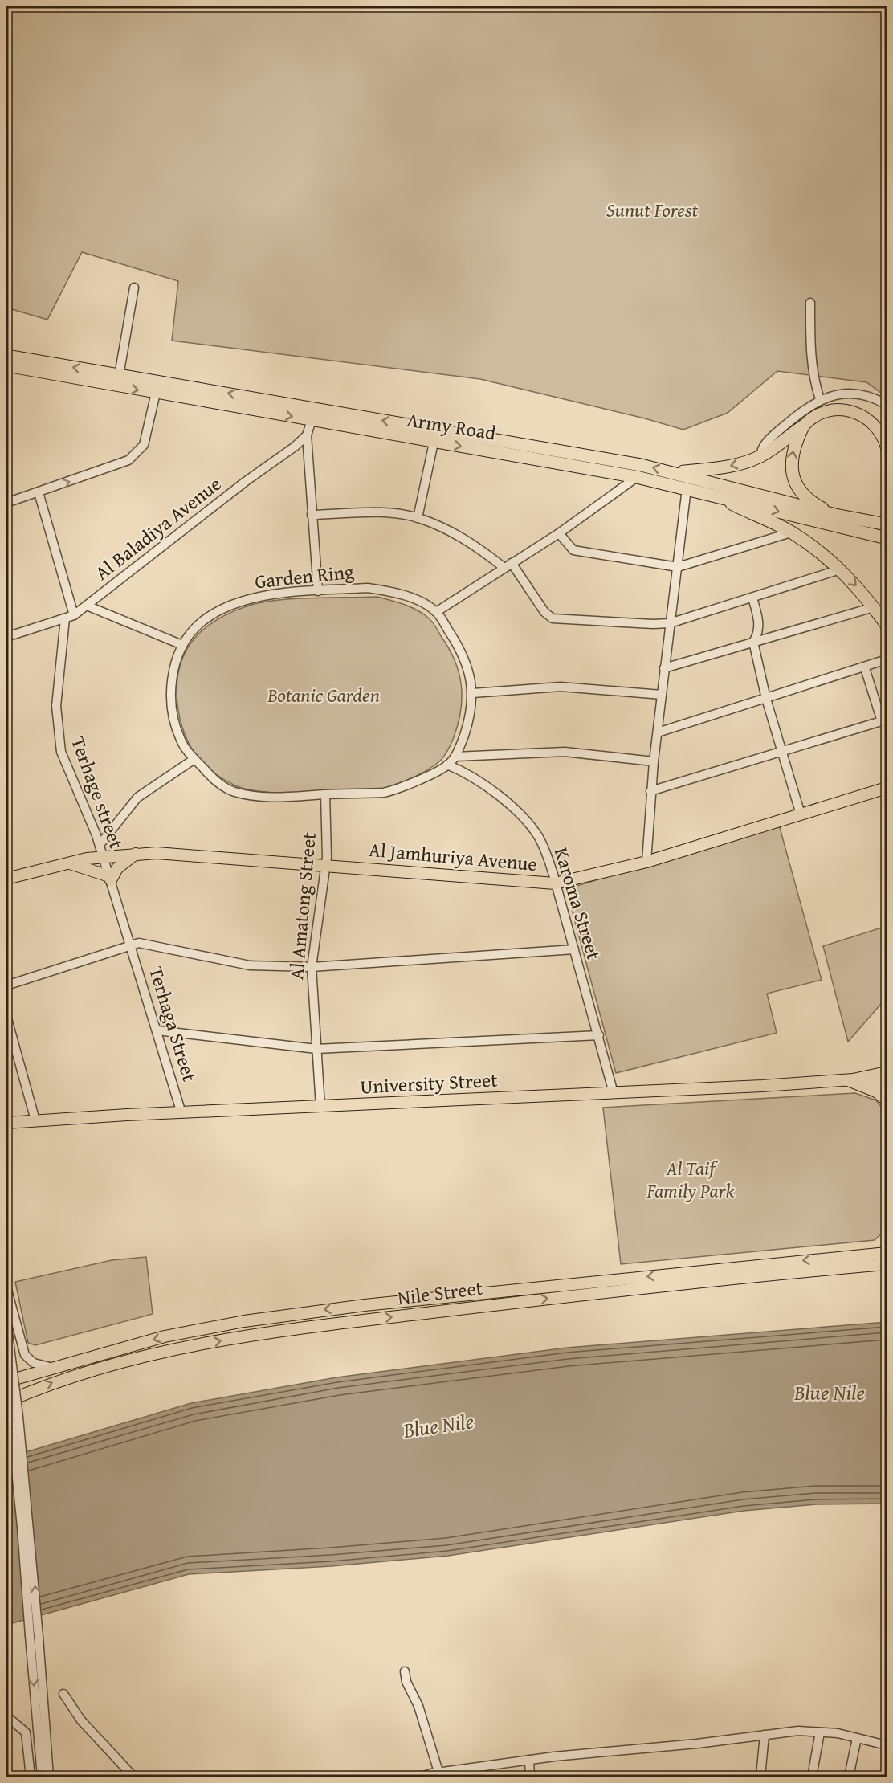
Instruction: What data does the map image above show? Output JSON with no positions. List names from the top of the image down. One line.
{"streets":{"highway":["Army Road"],"main road":["Al Jamhuriya Avenue","University Street","Nile Street"],"street":["Al Baladiya Avenue","Garden Ring","Terhage street","Karoma Street","Al Amatong Street","Terhaga Street"]},"crossings":[["Al Baladiya Avenue","Terhage street"],["Garden Ring","Karoma Street"],["Garden Ring","Al Amatong Street"],["Terhage street","Al Jamhuriya Avenue"],["Terhage street","Terhaga Street"],["Al Jamhuriya Avenue","Karoma Street"],["Al Jamhuriya Avenue","Al Amatong Street"],["Karoma Street","University Street"],["Al Amatong Street","University Street"],["Terhaga Street","University Street"]],"water":["Blue Nile"],"parks":["Sunut Forest","Botanic Garden","Al Taif Family Park"]}
